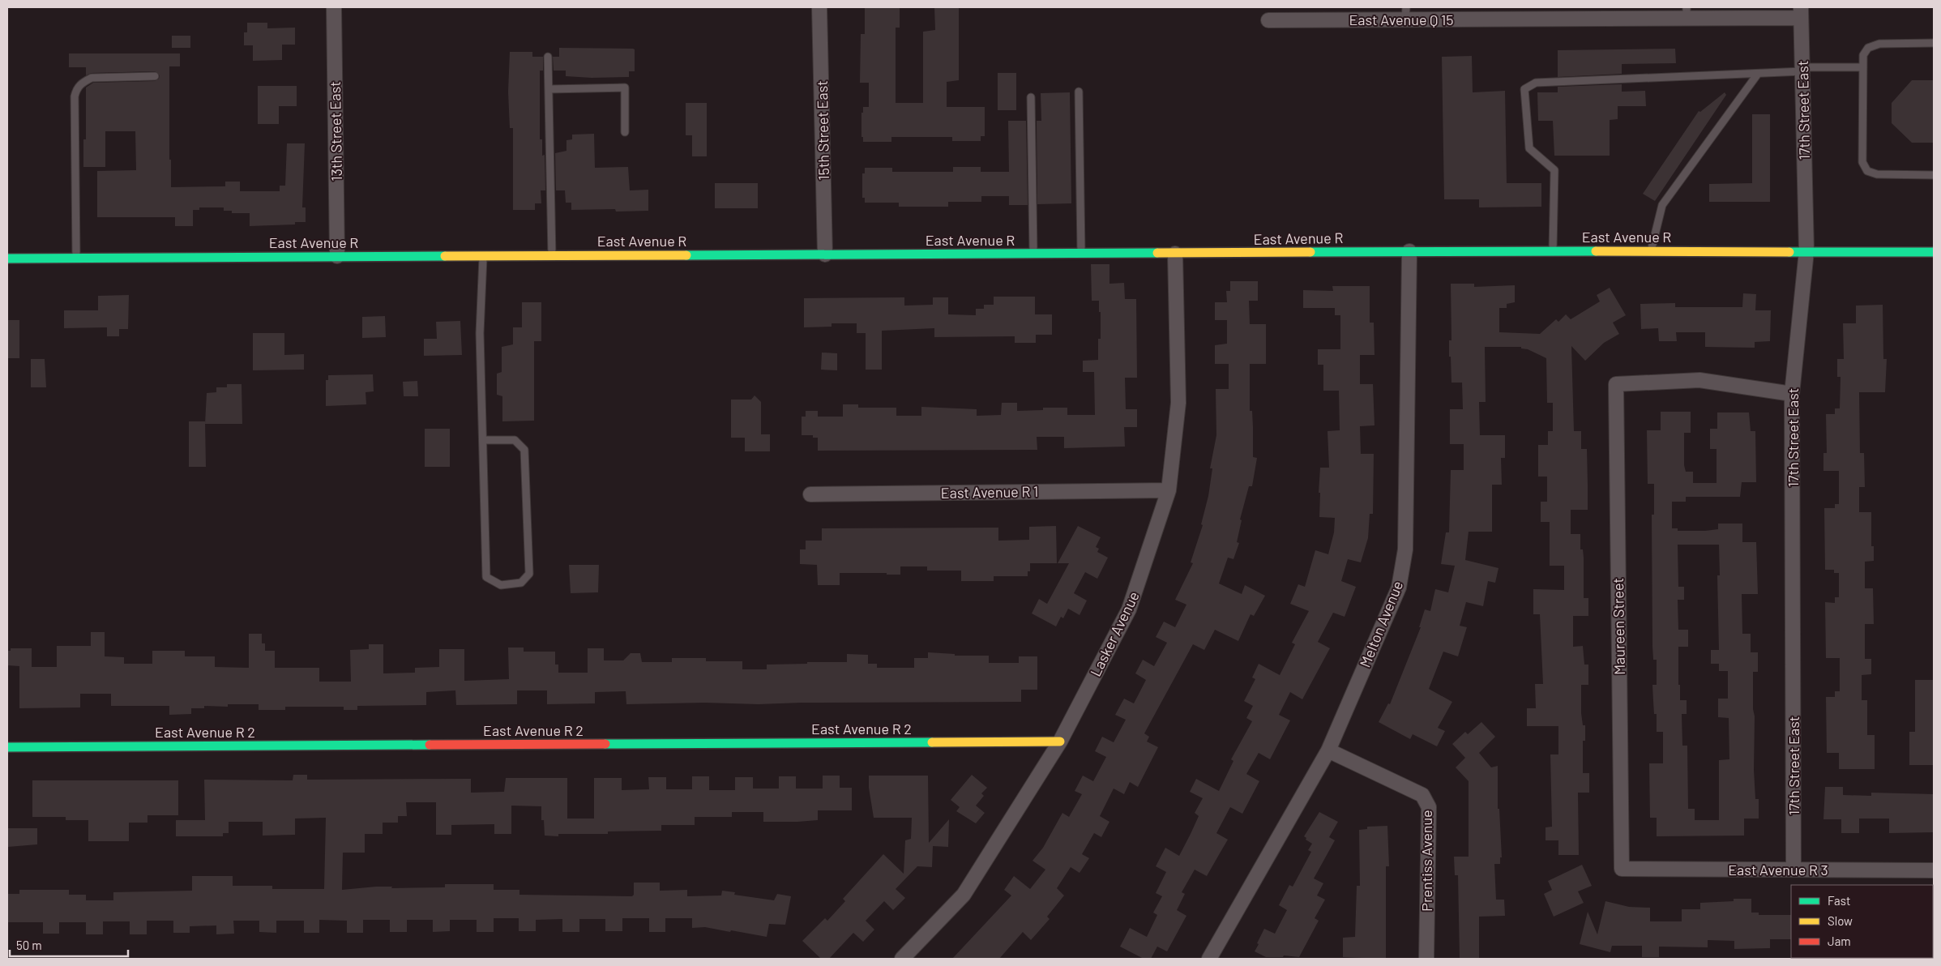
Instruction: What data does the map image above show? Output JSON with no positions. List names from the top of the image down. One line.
{"streets":{"main road":["East Avenue R","East Avenue R 2"],"street":["East Avenue Q 15","17th Street East","15th Street East","13th Street East","East Avenue R 1","Melton Avenue","Maureen Street","Lasker Avenue","Prentiss Avenue","East Avenue R 3"]},"crossings":[["East Avenue Q 15","17th Street East"],["17th Street East","East Avenue R"],["17th Street East","Maureen Street"],["17th Street East","East Avenue R 3"],["15th Street East","East Avenue R"],["13th Street East","East Avenue R"],["East Avenue R","Melton Avenue"],["East Avenue R","Lasker Avenue"],["East Avenue R 1","Lasker Avenue"],["Melton Avenue","Prentiss Avenue"],["Maureen Street","East Avenue R 3"],["Lasker Avenue","East Avenue R 2"]],"legend":["Fast","Slow","Jam"],"scale_bar":"50 m"}
